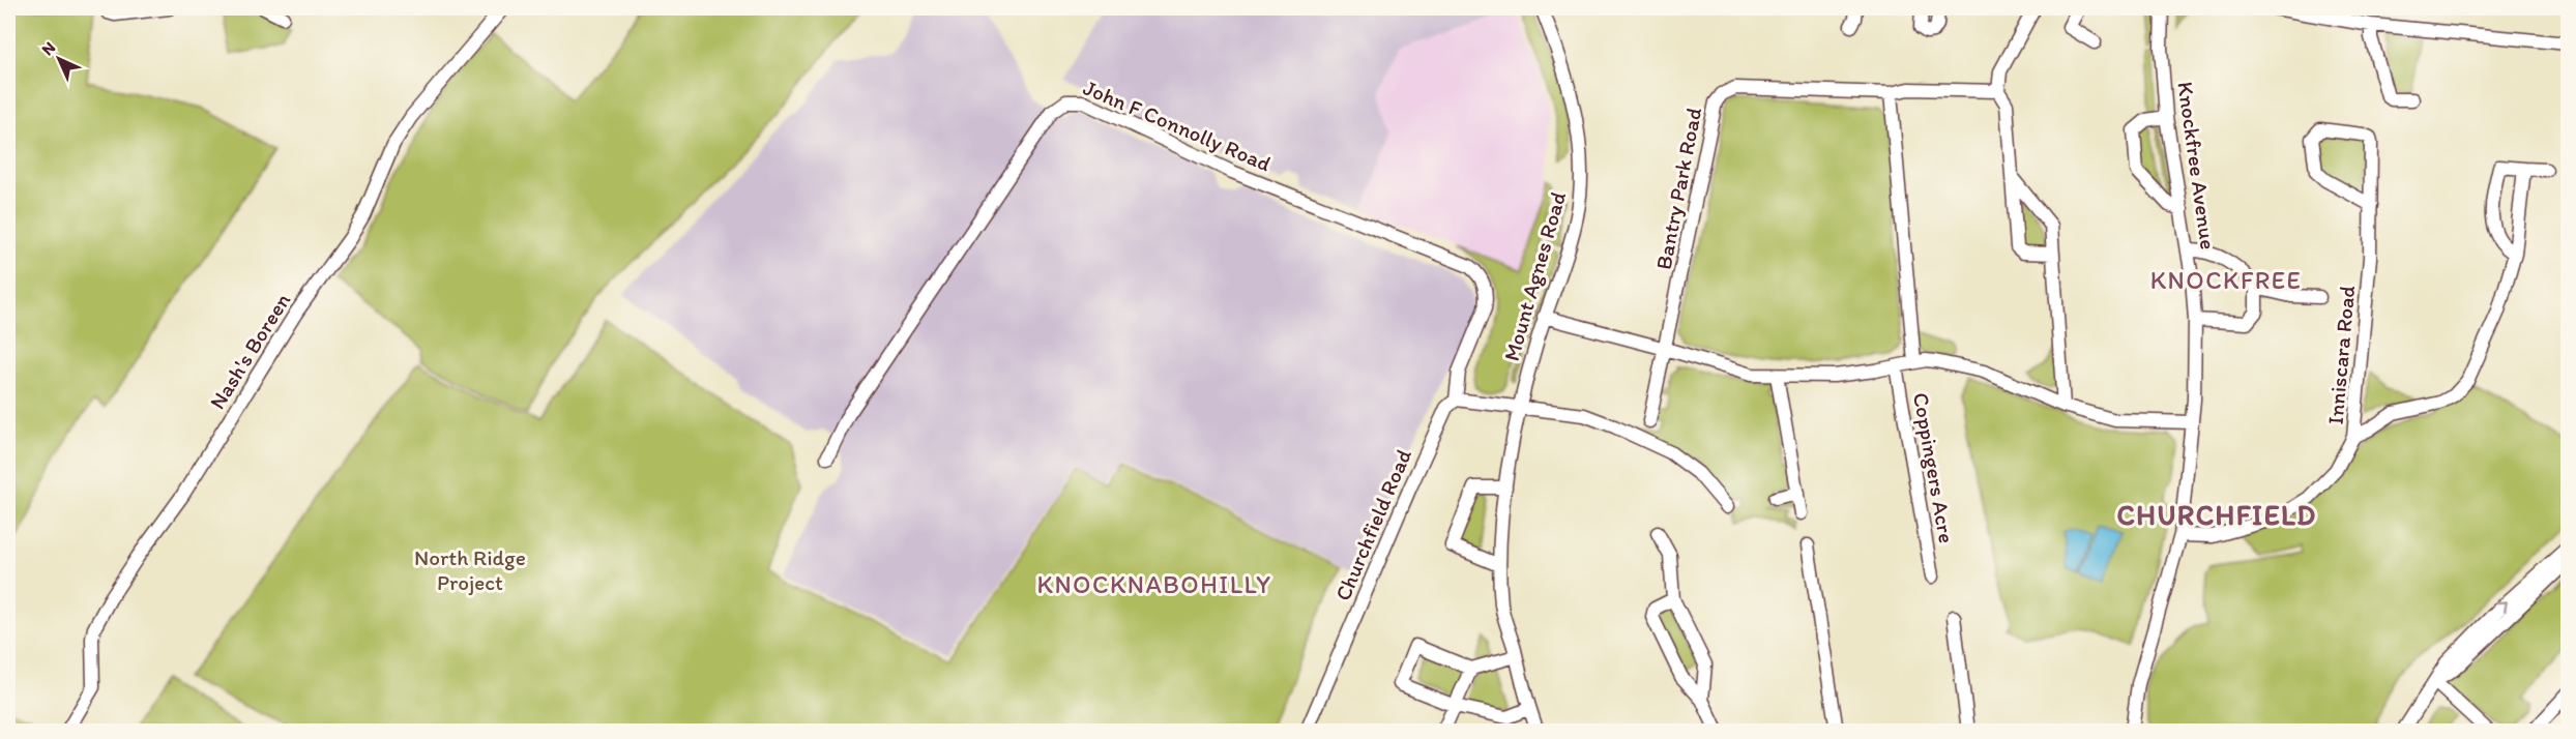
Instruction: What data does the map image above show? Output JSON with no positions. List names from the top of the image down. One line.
{"streets":{"street":["John F Connolly Road","Knockfree Avenue","Bantry Park Road","Mount Agnes Road","Nash's Boreen","Inniscara Road","Coppingers Acre","Churchfield Road"]},"crossings":[["John F Connolly Road","Churchfield Road"],["Knockfree Avenue","Inniscara Road"]],"districts":["KNOCKFREE","CHURCHFIELD","KNOCKNABOHILLY"],"parks":["North Ridge Project"],"north":"top left"}
